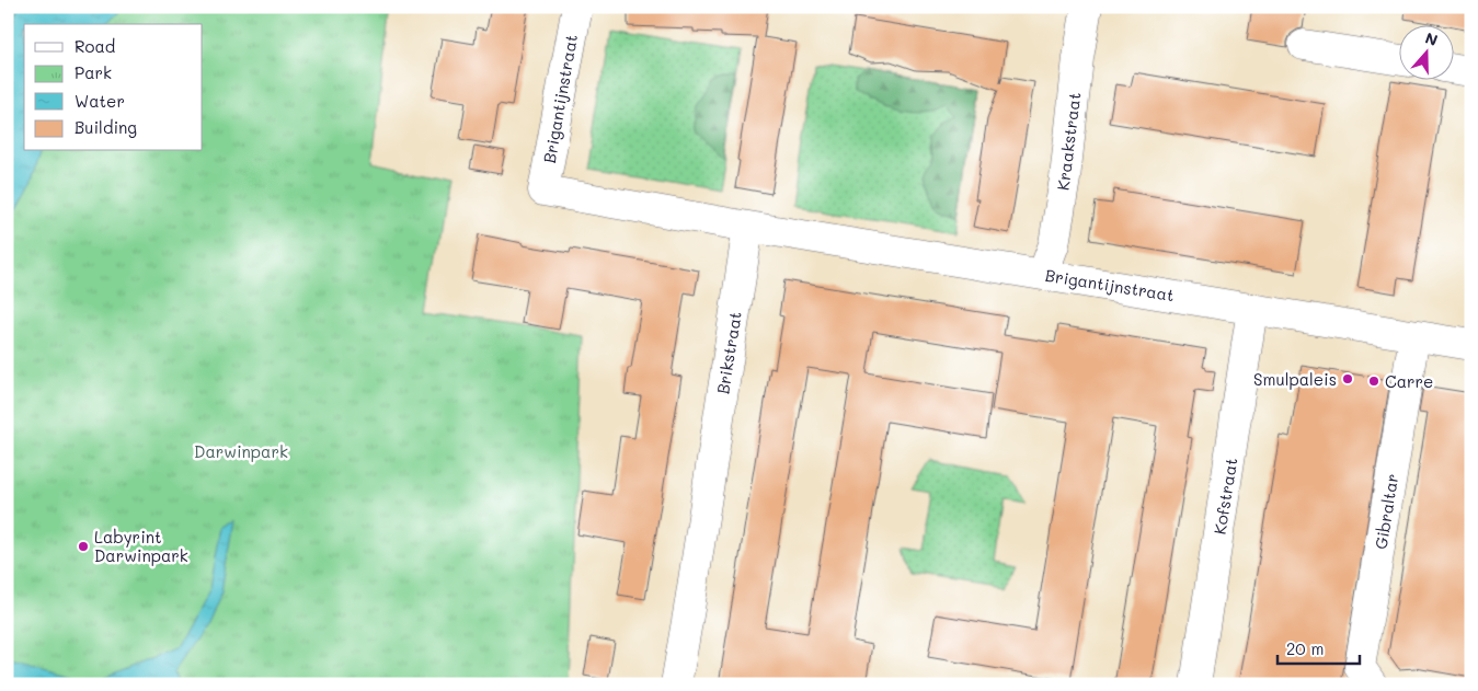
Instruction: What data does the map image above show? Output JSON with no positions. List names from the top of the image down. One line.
{"streets":{"street":["Brigantijnstraat","Kraakstraat","Brikstraat","Kofstraat","Gibraltar"]},"crossings":[["Brigantijnstraat","Kraakstraat"],["Brigantijnstraat","Brikstraat"],["Brigantijnstraat","Kofstraat"],["Brigantijnstraat","Gibraltar"]],"parks":["Darwinpark"],"places":["Smulpaleis","Carre","Labyrint Darwinpark"],"legend":["Road","Park","Water","Building"],"scale_bar":"20 m","north":"top"}
